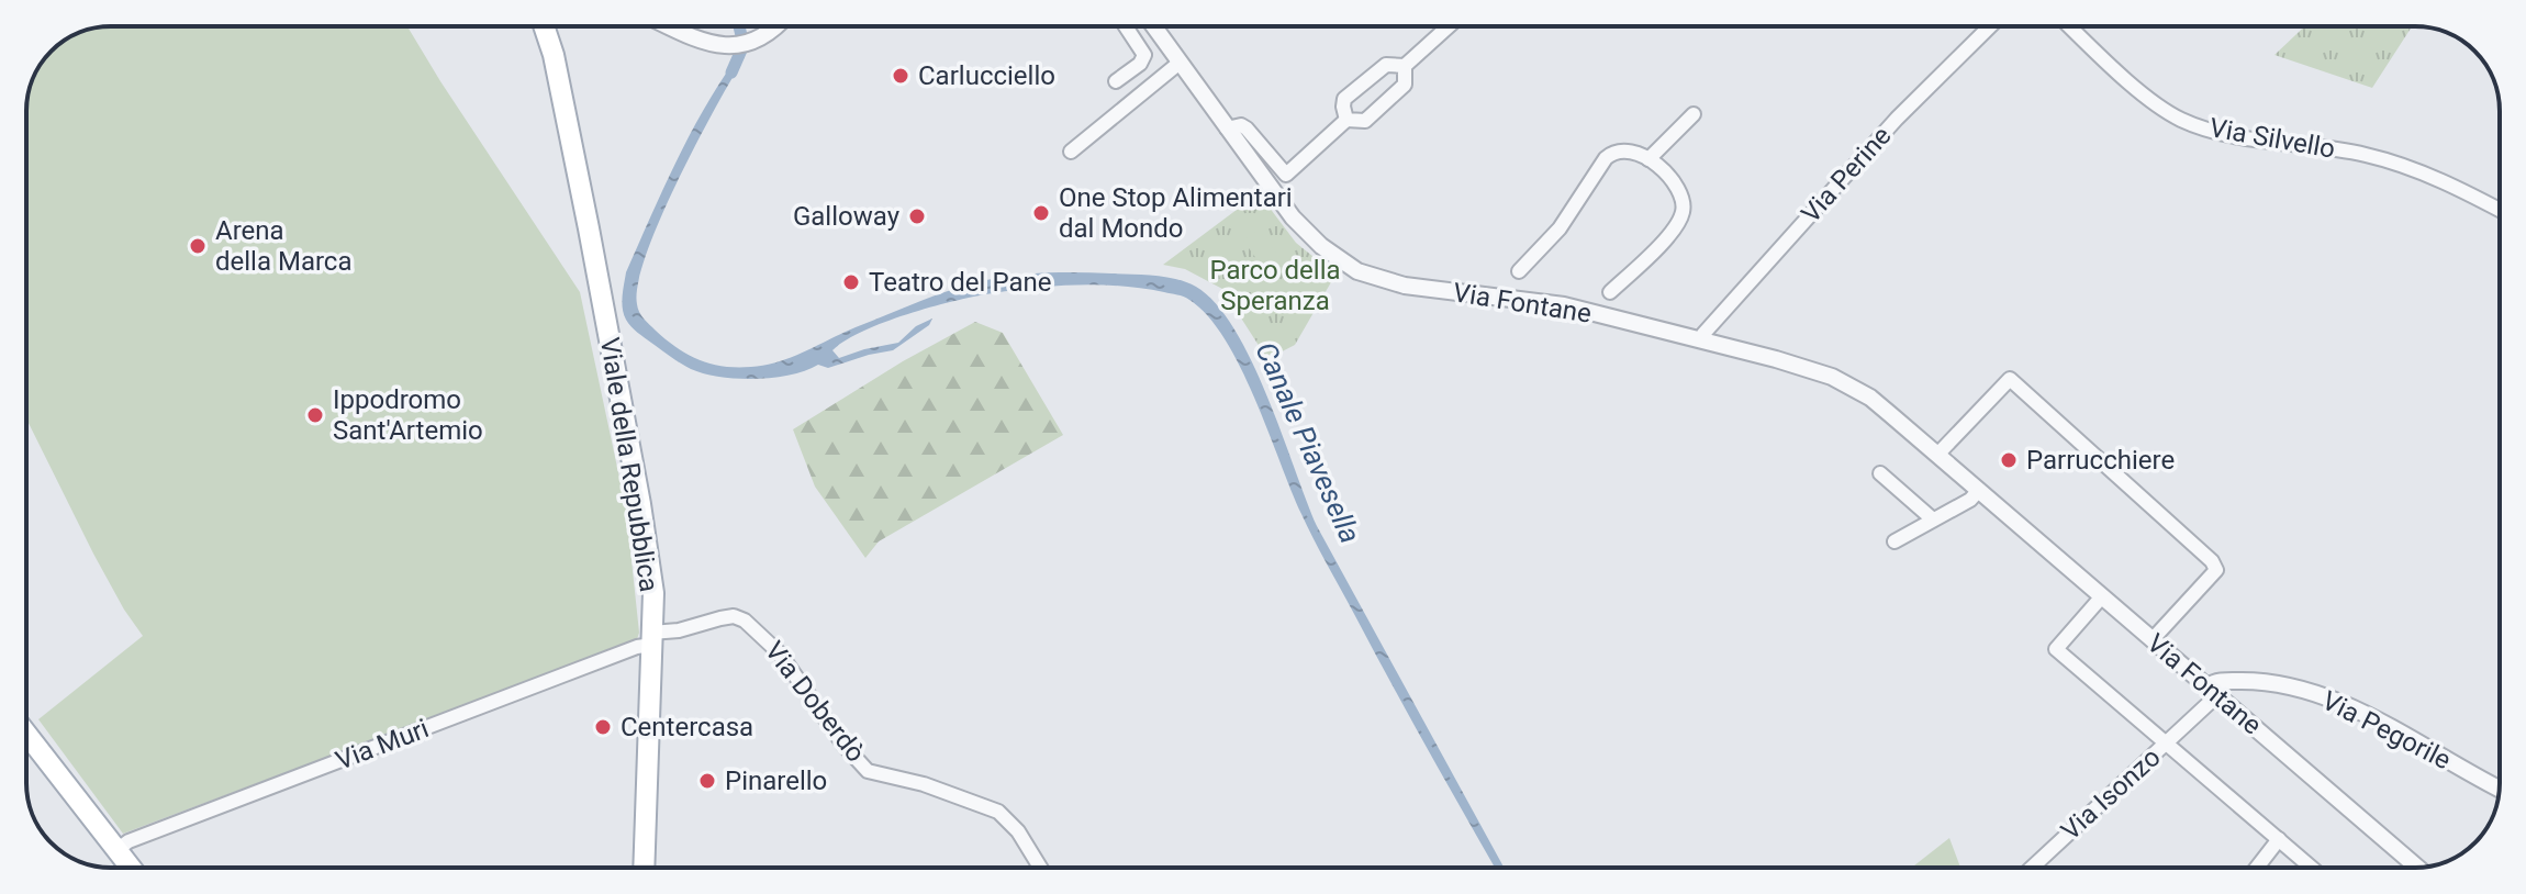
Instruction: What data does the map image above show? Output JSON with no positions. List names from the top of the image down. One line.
{"streets":{"main road":["Viale della Repubblica"],"street":["Via Silvello","Via Perine","Via Fontane","Via Doberdò","Via Pegorile","Via Muri","Via Isonzo"]},"crossings":[["Via Perine","Via Fontane"],["Via Fontane","Via Pegorile"],["Via Fontane","Via Isonzo"],["Viale della Repubblica","Via Doberdò"],["Viale della Repubblica","Via Muri"],["Via Doberdò","Via Muri"],["Via Pegorile","Via Isonzo"]],"water":["Canale Piavesella"],"parks":["Parco della Speranza"],"places":["Carlucciello","One Stop Alimentari dal Mondo","Galloway","Arena della Marca","Teatro del Pane","Ippodromo Sant'Artemio","Parrucchiere","Centercasa","Pinarello"]}
